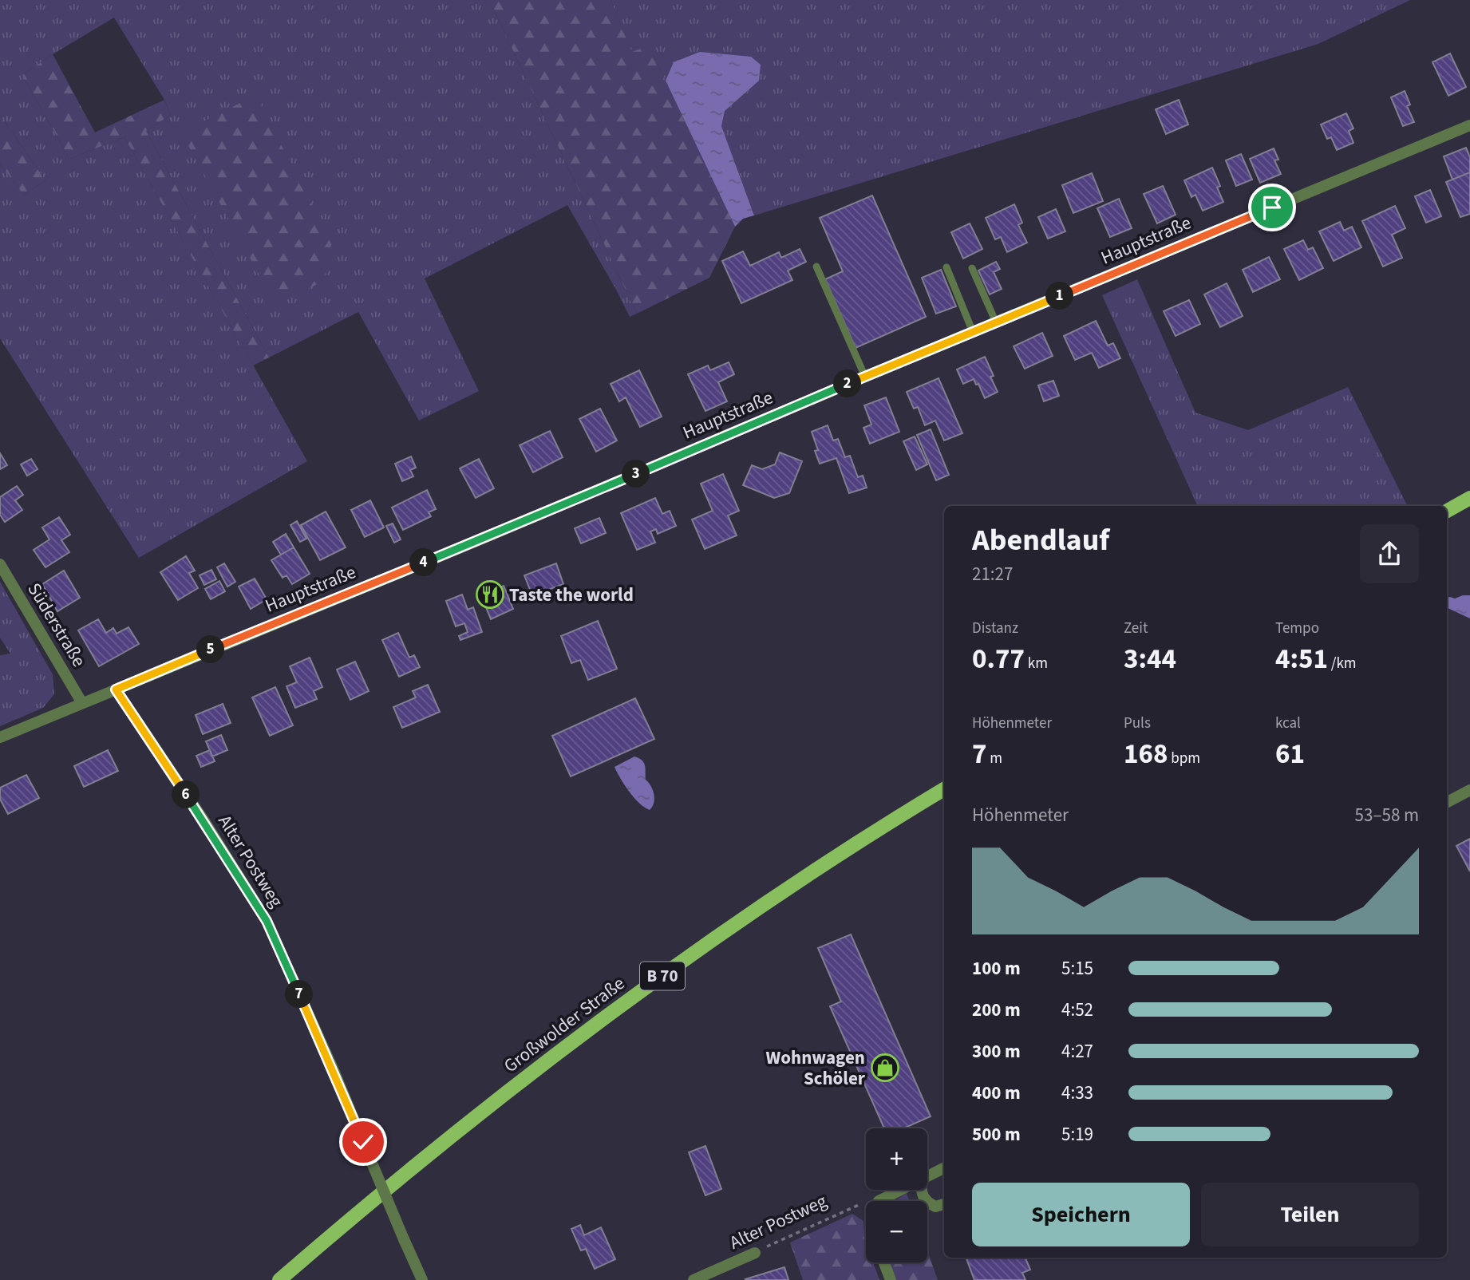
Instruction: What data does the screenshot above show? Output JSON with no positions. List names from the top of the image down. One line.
{"streets":{"main road":["B 70","Großwolder Straße"],"street":["Hauptstraße","Süderstraße","Alter Postweg"]},"crossings":[["Hauptstraße","Süderstraße"],["Hauptstraße","Alter Postweg"]],"places":{"restaurant":["Taste the world"],"shop":["Wohnwagen Schöler"]},"page":{"pins":["1","2","3","4","5","6","7"],"heading":["Abendlauf","21:27"],"stats":[["Distanz","0.77 km"],["Zeit","3:44"],["Tempo","4:51 /km"],["Höhenmeter","7 m"],["Puls","168 bpm"],["kcal","61"]],"chart":["Höhenmeter","53–58 m"],"list":[{"name":"100 m","note":"5:15"},{"name":"200 m","note":"4:52"},{"name":"300 m","note":"4:27"},{"name":"400 m","note":"4:33"},{"name":"500 m","note":"5:19"}],"map_buttons":["+","−"],"buttons":["Speichern","Teilen"]}}
